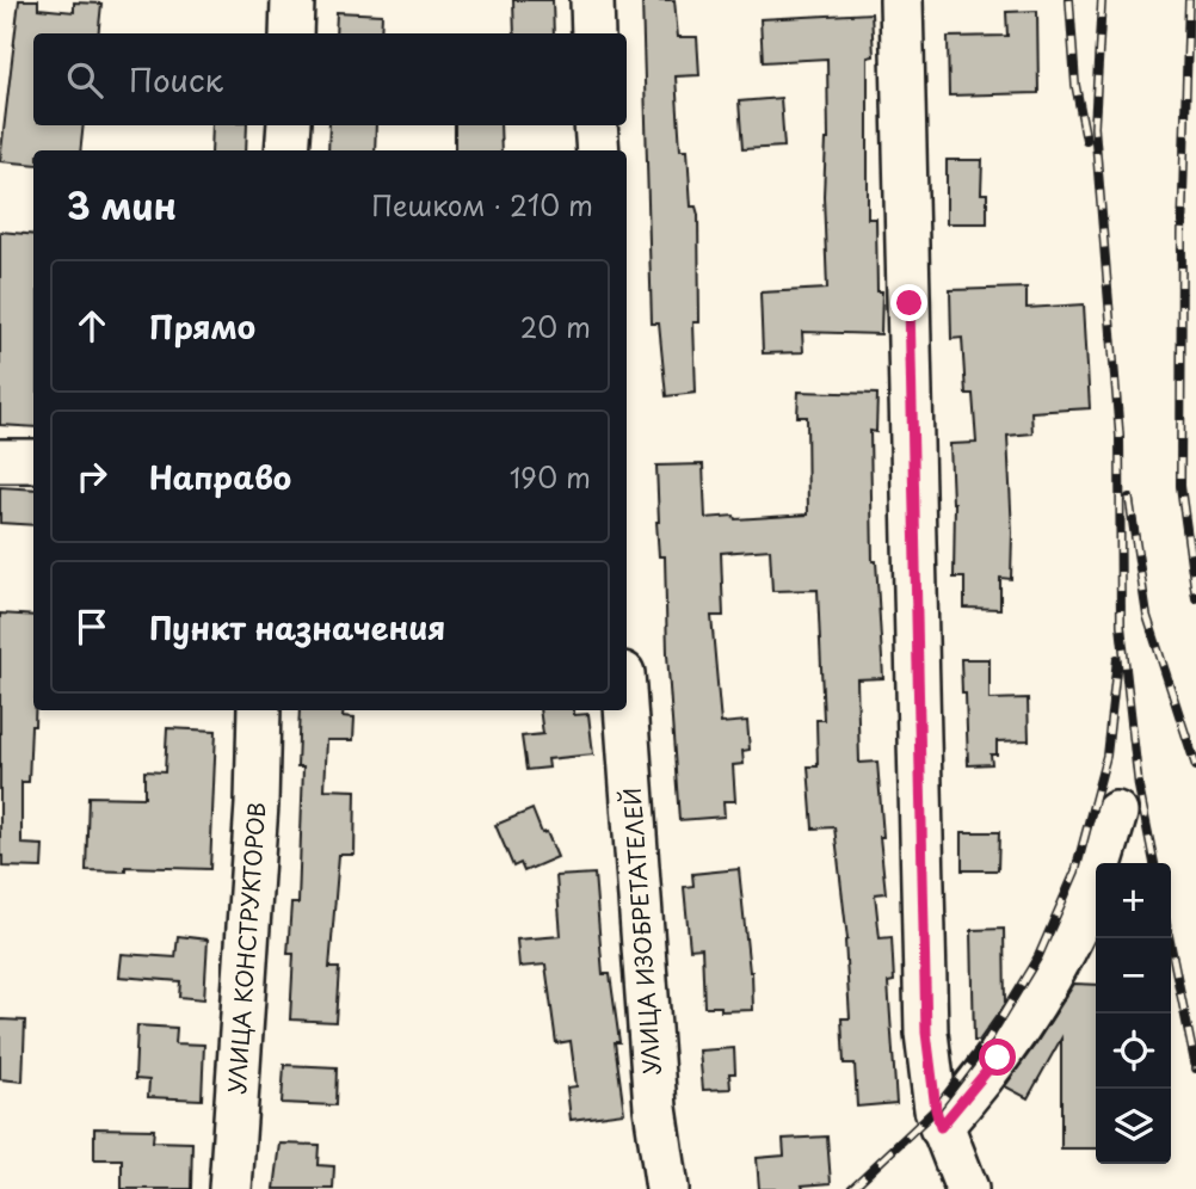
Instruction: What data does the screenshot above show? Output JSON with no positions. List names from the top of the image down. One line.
{"streets":{"street":["УЛИЦА ИЗОБРЕТАТЕЛЕЙ","УЛИЦА КОНСТРУКТОРОВ"]},"page":{"search":"Поиск","heading":["3 мин","Пешком · 210 m"],"list":[["Прямо","20 m"],["Направо","190 m"],"Пункт назначения"],"map_buttons":["+","−"]}}
